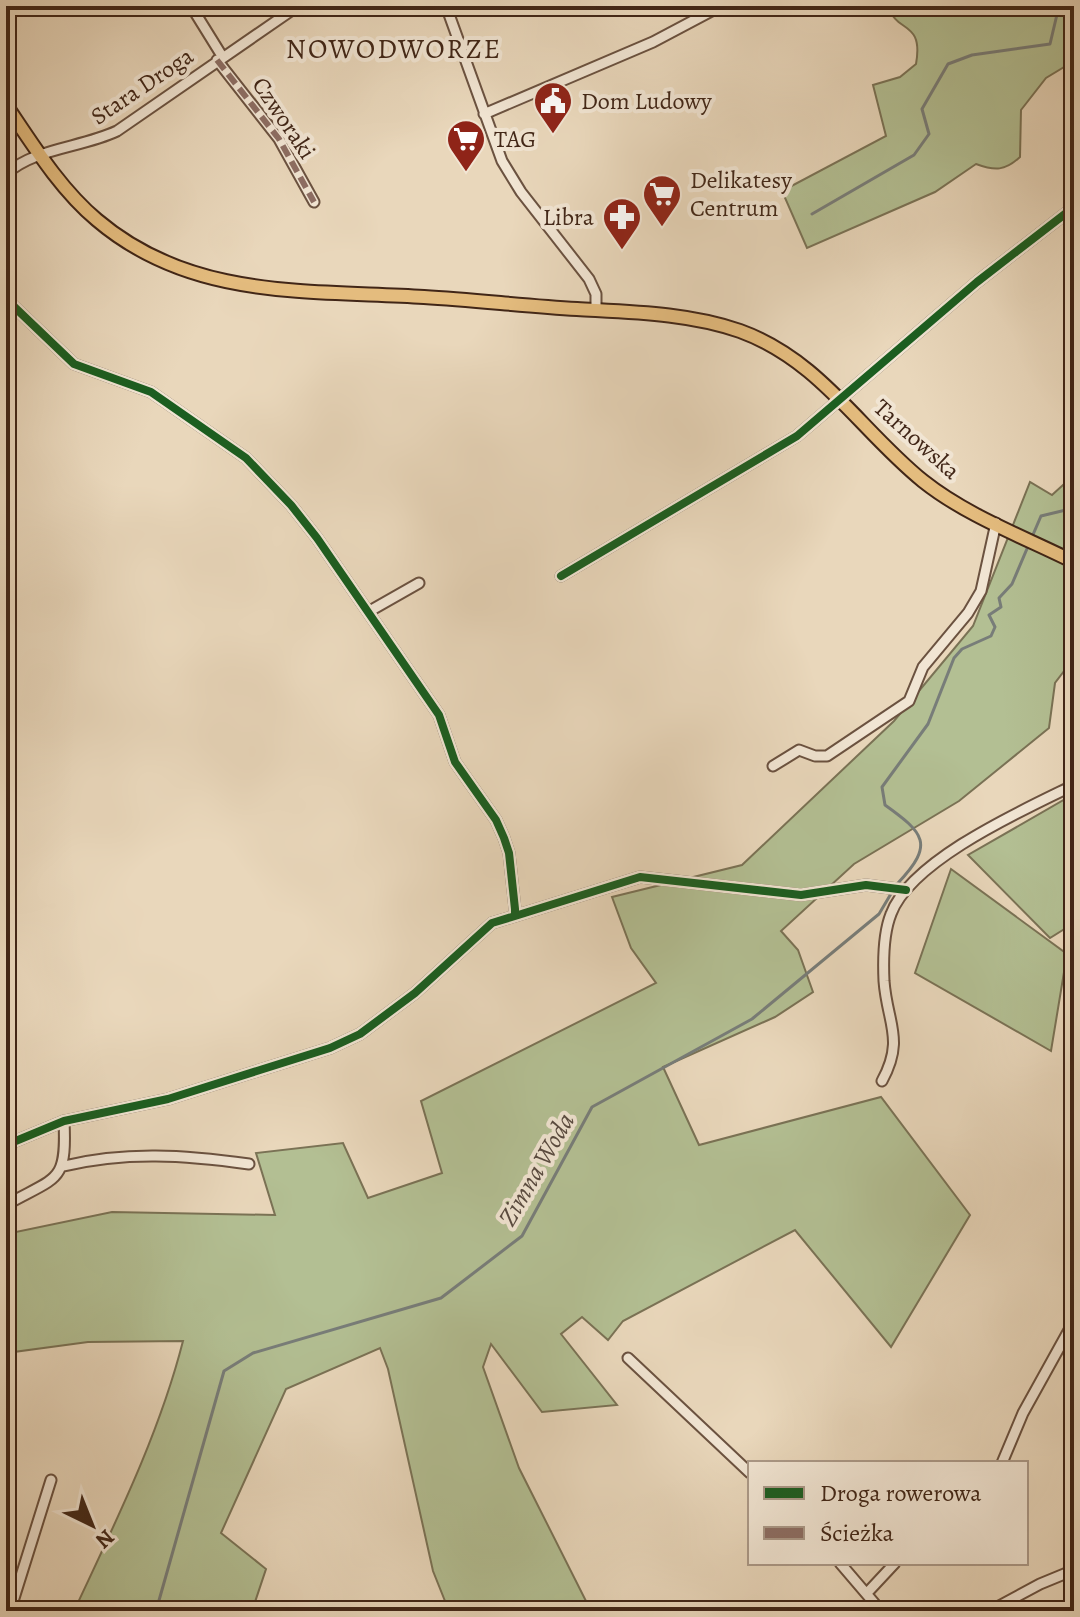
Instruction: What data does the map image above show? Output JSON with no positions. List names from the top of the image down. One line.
{"streets":{"main road":["Tarnowska"],"street":["Stara Droga","Czworaki"]},"crossings":[["Stara Droga","Czworaki"],["Stara Droga","Tarnowska"]],"districts":["NOWODWORZE"],"water":["Zimna Woda"],"places":{"public building":["Dom Ludowy"],"supermarket":["TAG","Delikatesy Centrum"],"pharmacy":["Libra"]},"legend":["Droga rowerowa","Ścieżka"],"north":"bottom right"}
